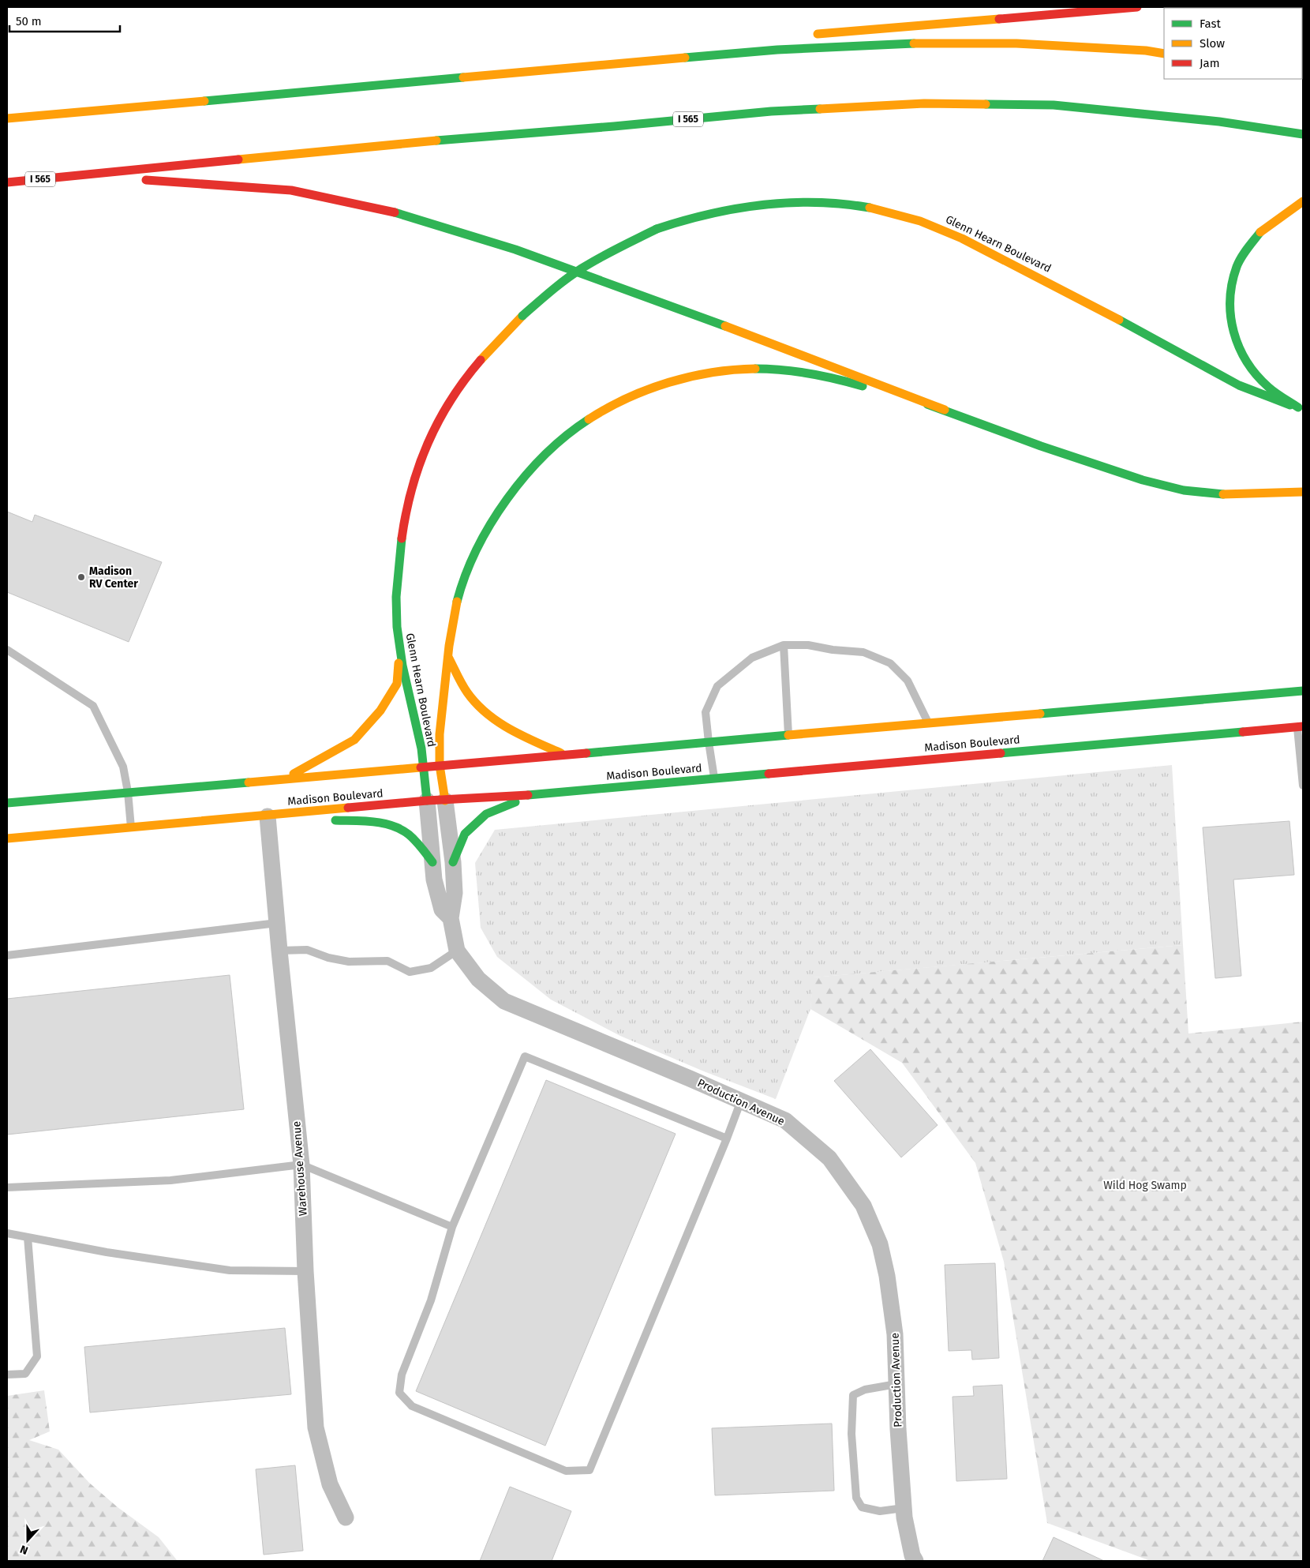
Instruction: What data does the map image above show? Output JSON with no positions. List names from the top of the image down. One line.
{"streets":{"main road":["I 565","Glenn Hearn Boulevard","Madison Boulevard"],"street":["Production Avenue","Warehouse Avenue"]},"crossings":[["Glenn Hearn Boulevard","Madison Boulevard"],["Glenn Hearn Boulevard","Production Avenue"],["Madison Boulevard","Production Avenue"],["Madison Boulevard","Warehouse Avenue"]],"parks":["Wild Hog Swamp"],"places":["Madison RV Center"],"legend":["Fast","Slow","Jam"],"scale_bar":"50 m","north":"bottom"}
